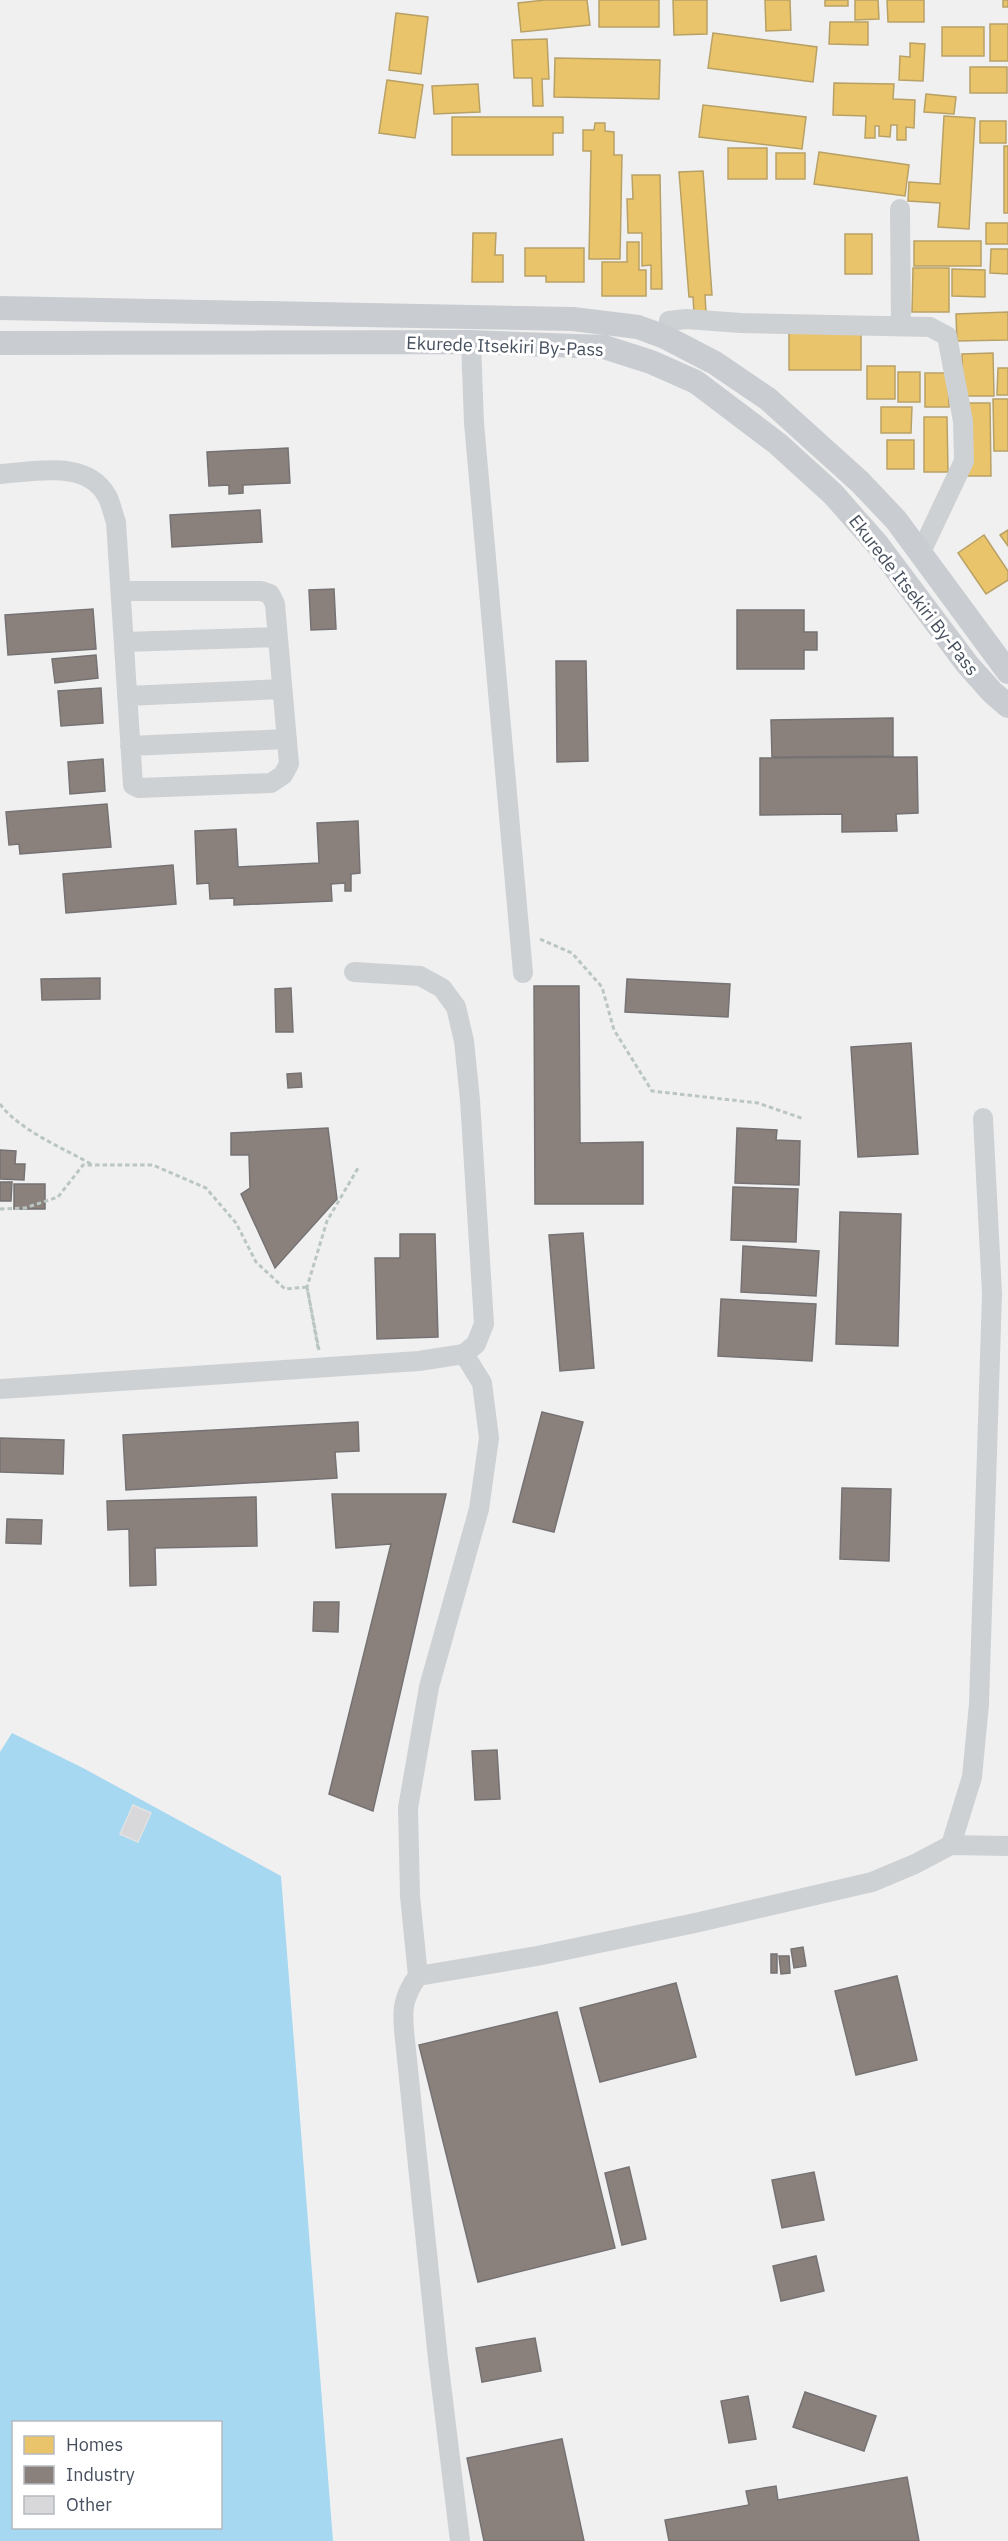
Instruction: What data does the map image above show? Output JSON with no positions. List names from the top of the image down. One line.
{"streets":{"main road":["Ekurede Itsekiri By-Pass"]},"legend":["Homes","Industry","Other"]}
